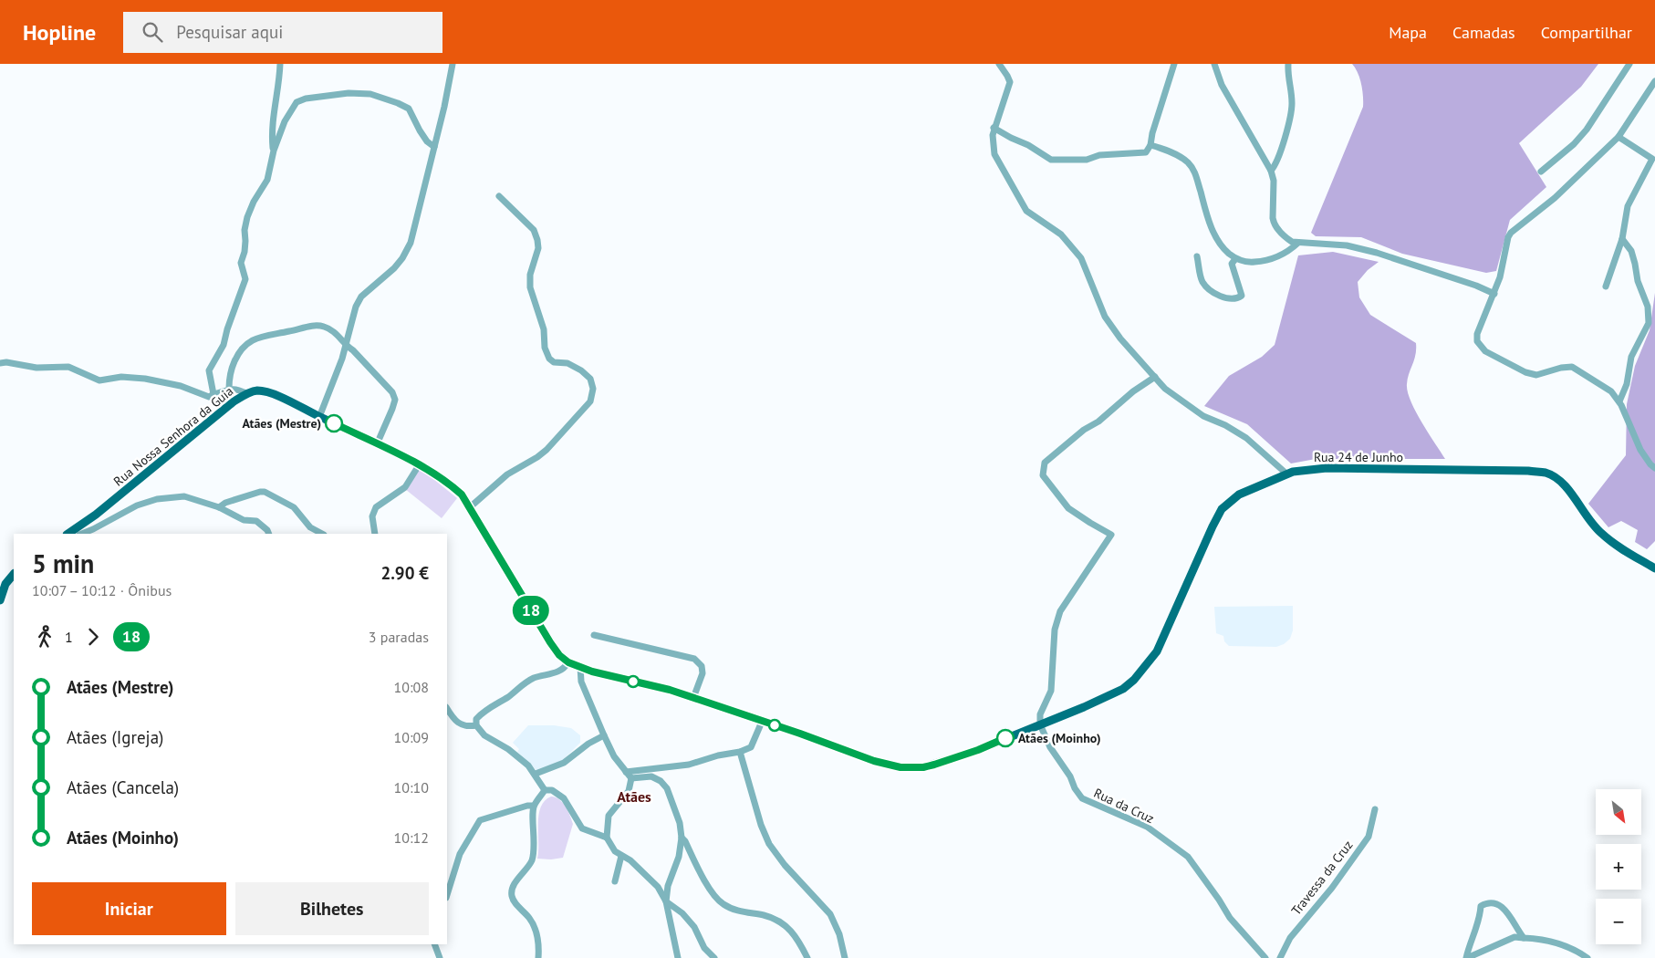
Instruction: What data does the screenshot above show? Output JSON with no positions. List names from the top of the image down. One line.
{"streets":{"main road":["Rua Nossa Senhora da Guia","Rua 24 de Junho"],"street":["Rua da Cruz","Travessa da Cruz"]},"crossings":[["Rua Nossa Senhora da Guia","Rua 24 de Junho"],["Rua Nossa Senhora da Guia","Rua da Cruz"],["Rua 24 de Junho","Rua da Cruz"]],"districts":["Atães"],"places":["Atães (Mestre)","Atães (Moinho)"],"lines":["bus line 18"],"north":"bottom right","page":{"header":"Hopline","search":"Pesquisar aqui","nav":["Mapa","Camadas","Compartilhar"],"on_map":"18","heading":["5 min","10:07 – 10:12 · Ônibus","2.90 €"],"legs":["1","18","3 paradas"],"list":[{"name":"Atães (Mestre)","value":"10:08"},{"name":"Atães (Igreja)","value":"10:09"},{"name":"Atães (Cancela)","value":"10:10"},{"name":"Atães (Moinho)","value":"10:12"}],"map_buttons":["+","−"],"buttons":["Iniciar","Bilhetes"]}}
